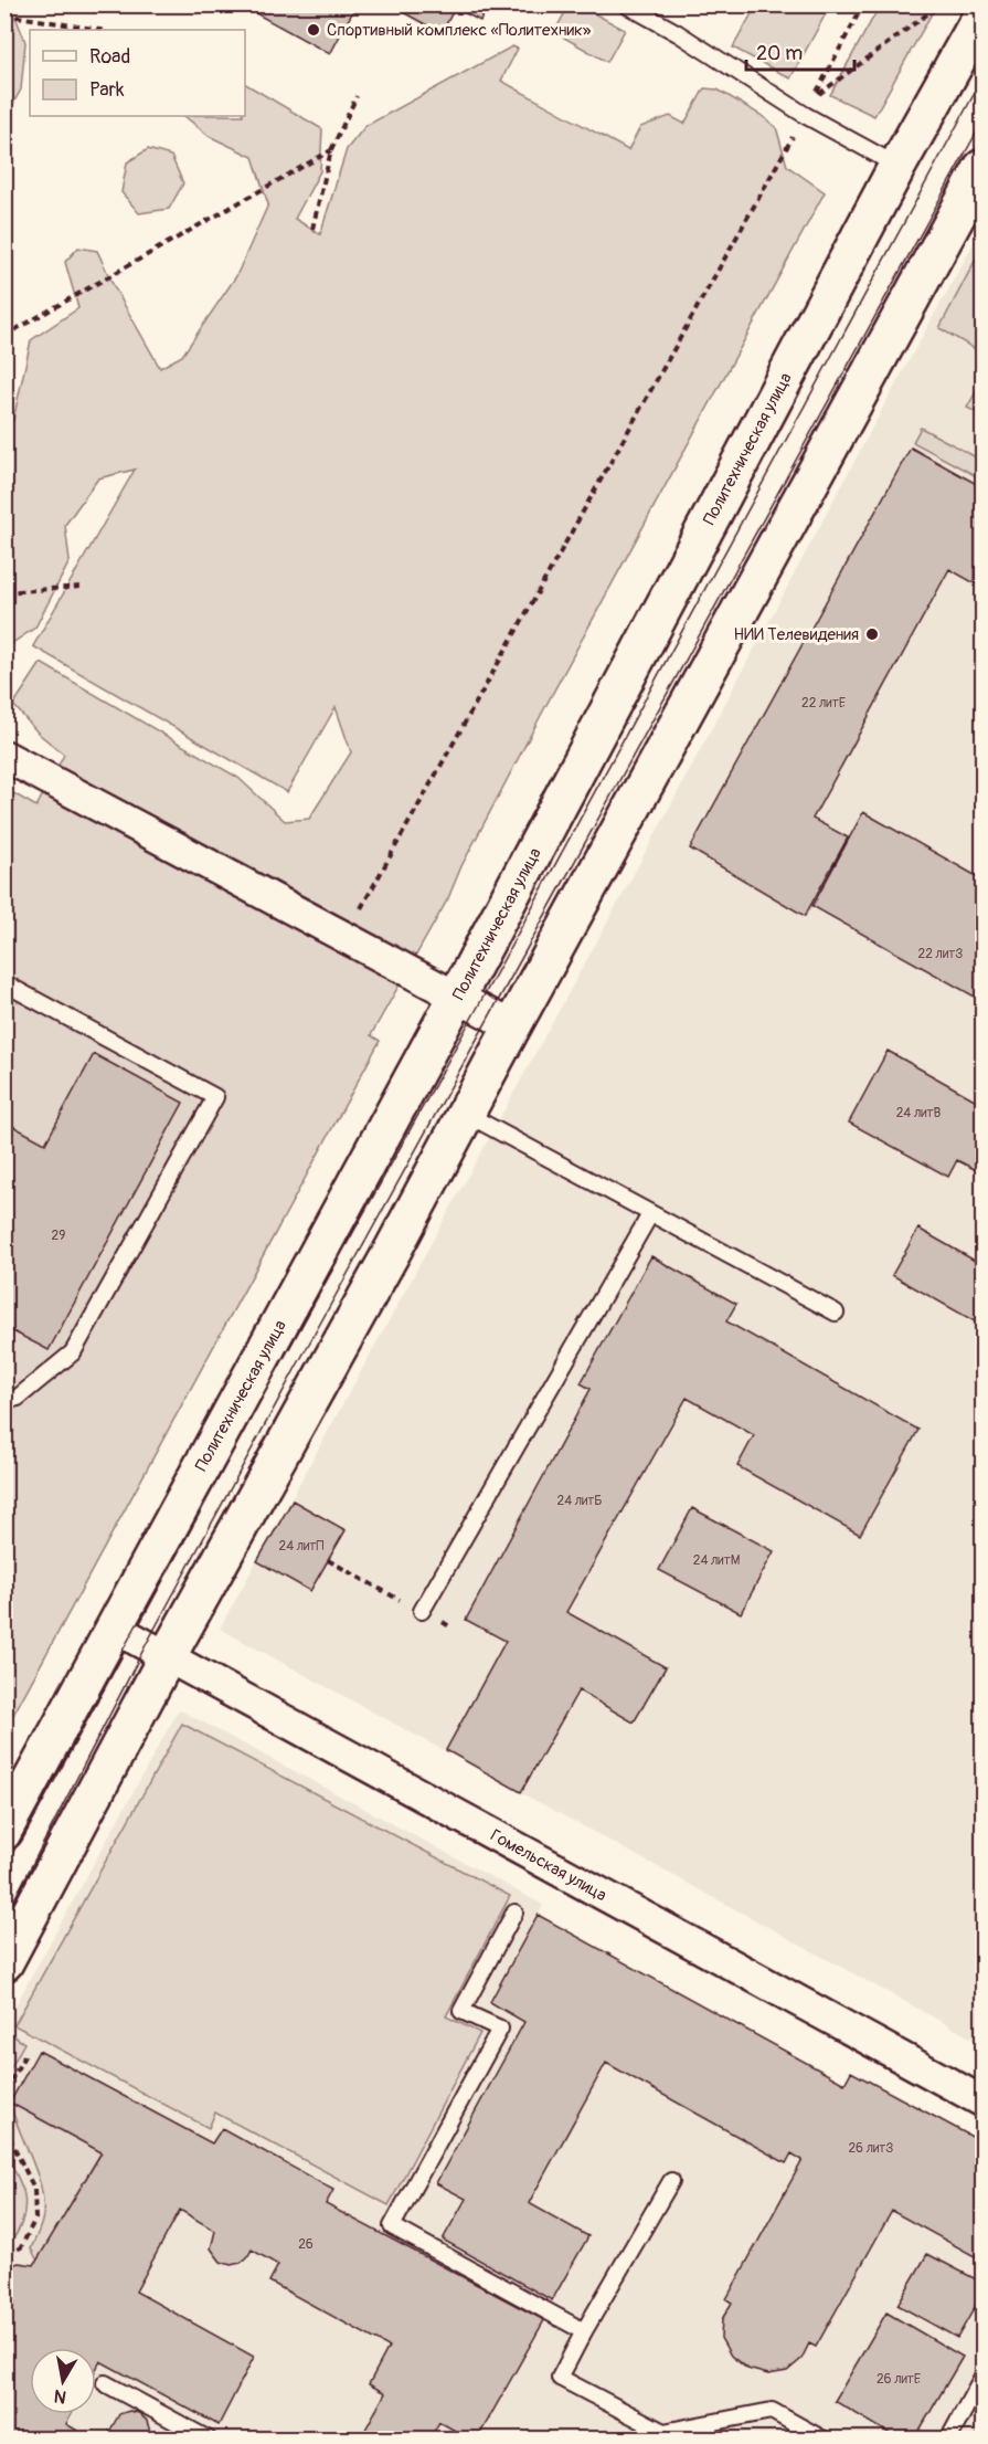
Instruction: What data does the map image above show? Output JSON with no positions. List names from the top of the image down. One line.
{"streets":{"main road":["Политехническая улица"],"street":["Гомельская улица"]},"crossings":[["Политехническая улица","Гомельская улица"]],"places":["Спортивный комплекс «Политехник»","НИИ Телевидения"],"house_numbers":["22 литЕ","22 литЗ","24 литВ","29","24 литБ","24 литП","24 литМ","26 литЗ","26","26 литЕ"],"legend":["Road","Park"],"scale_bar":"20 m","north":"bottom"}
